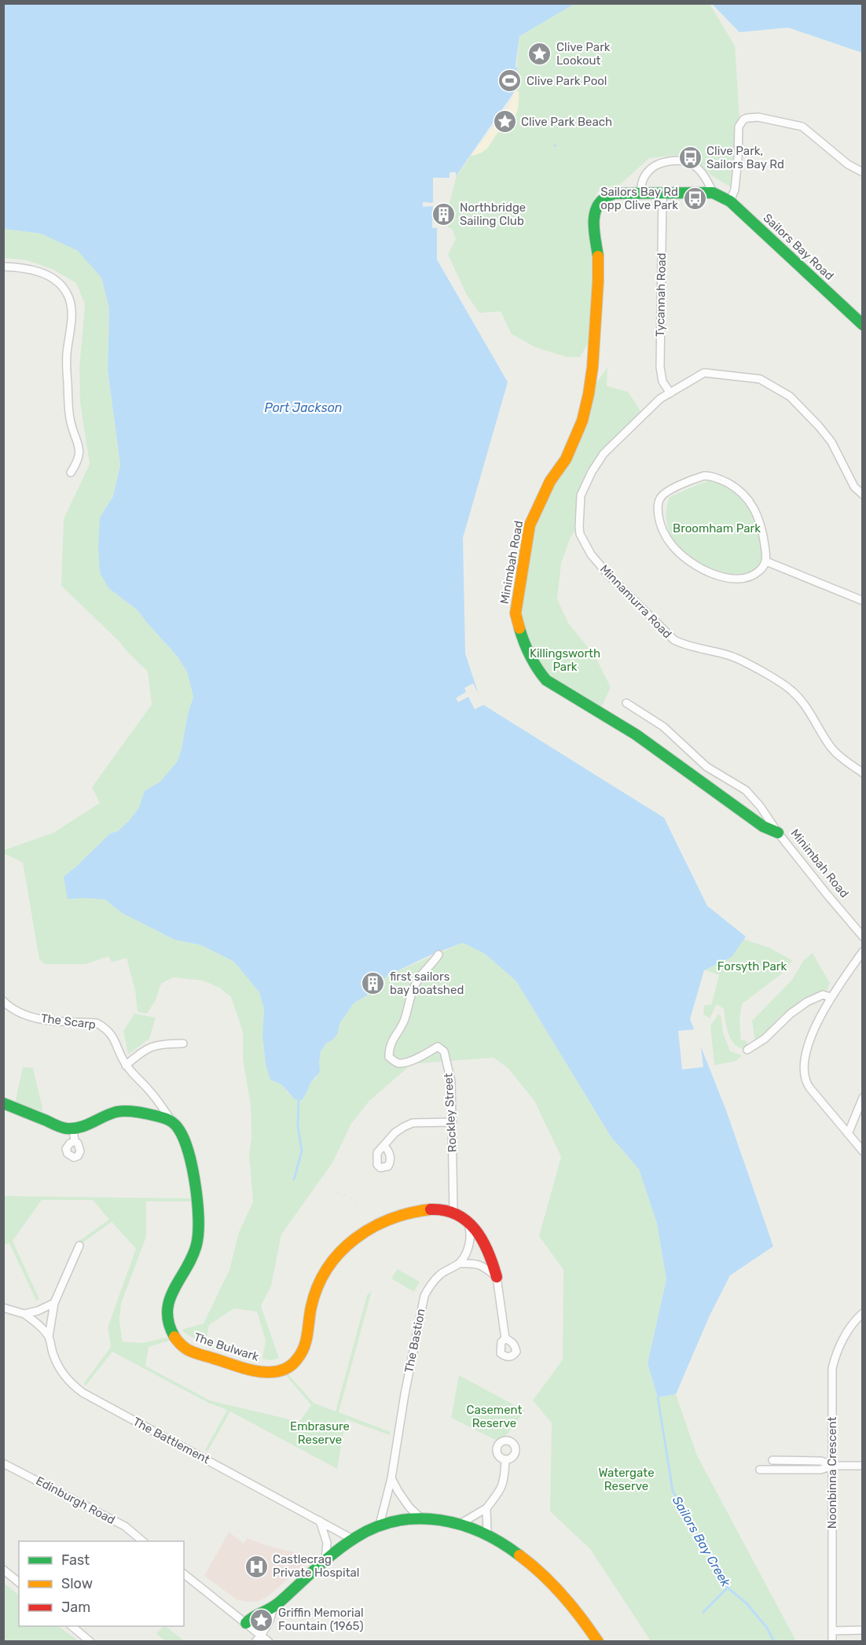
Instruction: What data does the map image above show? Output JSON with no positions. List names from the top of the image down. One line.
{"streets":{"street":["Sailors Bay Road","Tycannah Road","Minimbah Road","Minnamurra Road","The Scarp","Rockley Street","The Bastion","The Bulwark","The Battlement","Noonbinna Crescent","Edinburgh Road"]},"crossings":[["Sailors Bay Road","Tycannah Road"],["Sailors Bay Road","Minimbah Road"],["Tycannah Road","Minnamurra Road"],["The Scarp","The Bulwark"],["Rockley Street","The Bulwark"]],"water":["Port Jackson","Sailors Bay Creek"],"parks":["Broomham Park","Killingsworth Park","Forsyth Park","Casement Reserve","Embrasure Reserve","Watergate Reserve"],"places":{"place":["Clive Park Lookout","Clive Park Beach","Griffin Memorial Fountain (1965)"],"sports":["Clive Park Pool"],"bus stop":["Clive Park, Sailors Bay Rd","Sailors Bay Rd opp Clive Park"],"building":["Northbridge Sailing Club","first sailors bay boatshed"],"hospital":["Castlecrag Private Hospital"]},"legend":["Fast","Slow","Jam"]}
